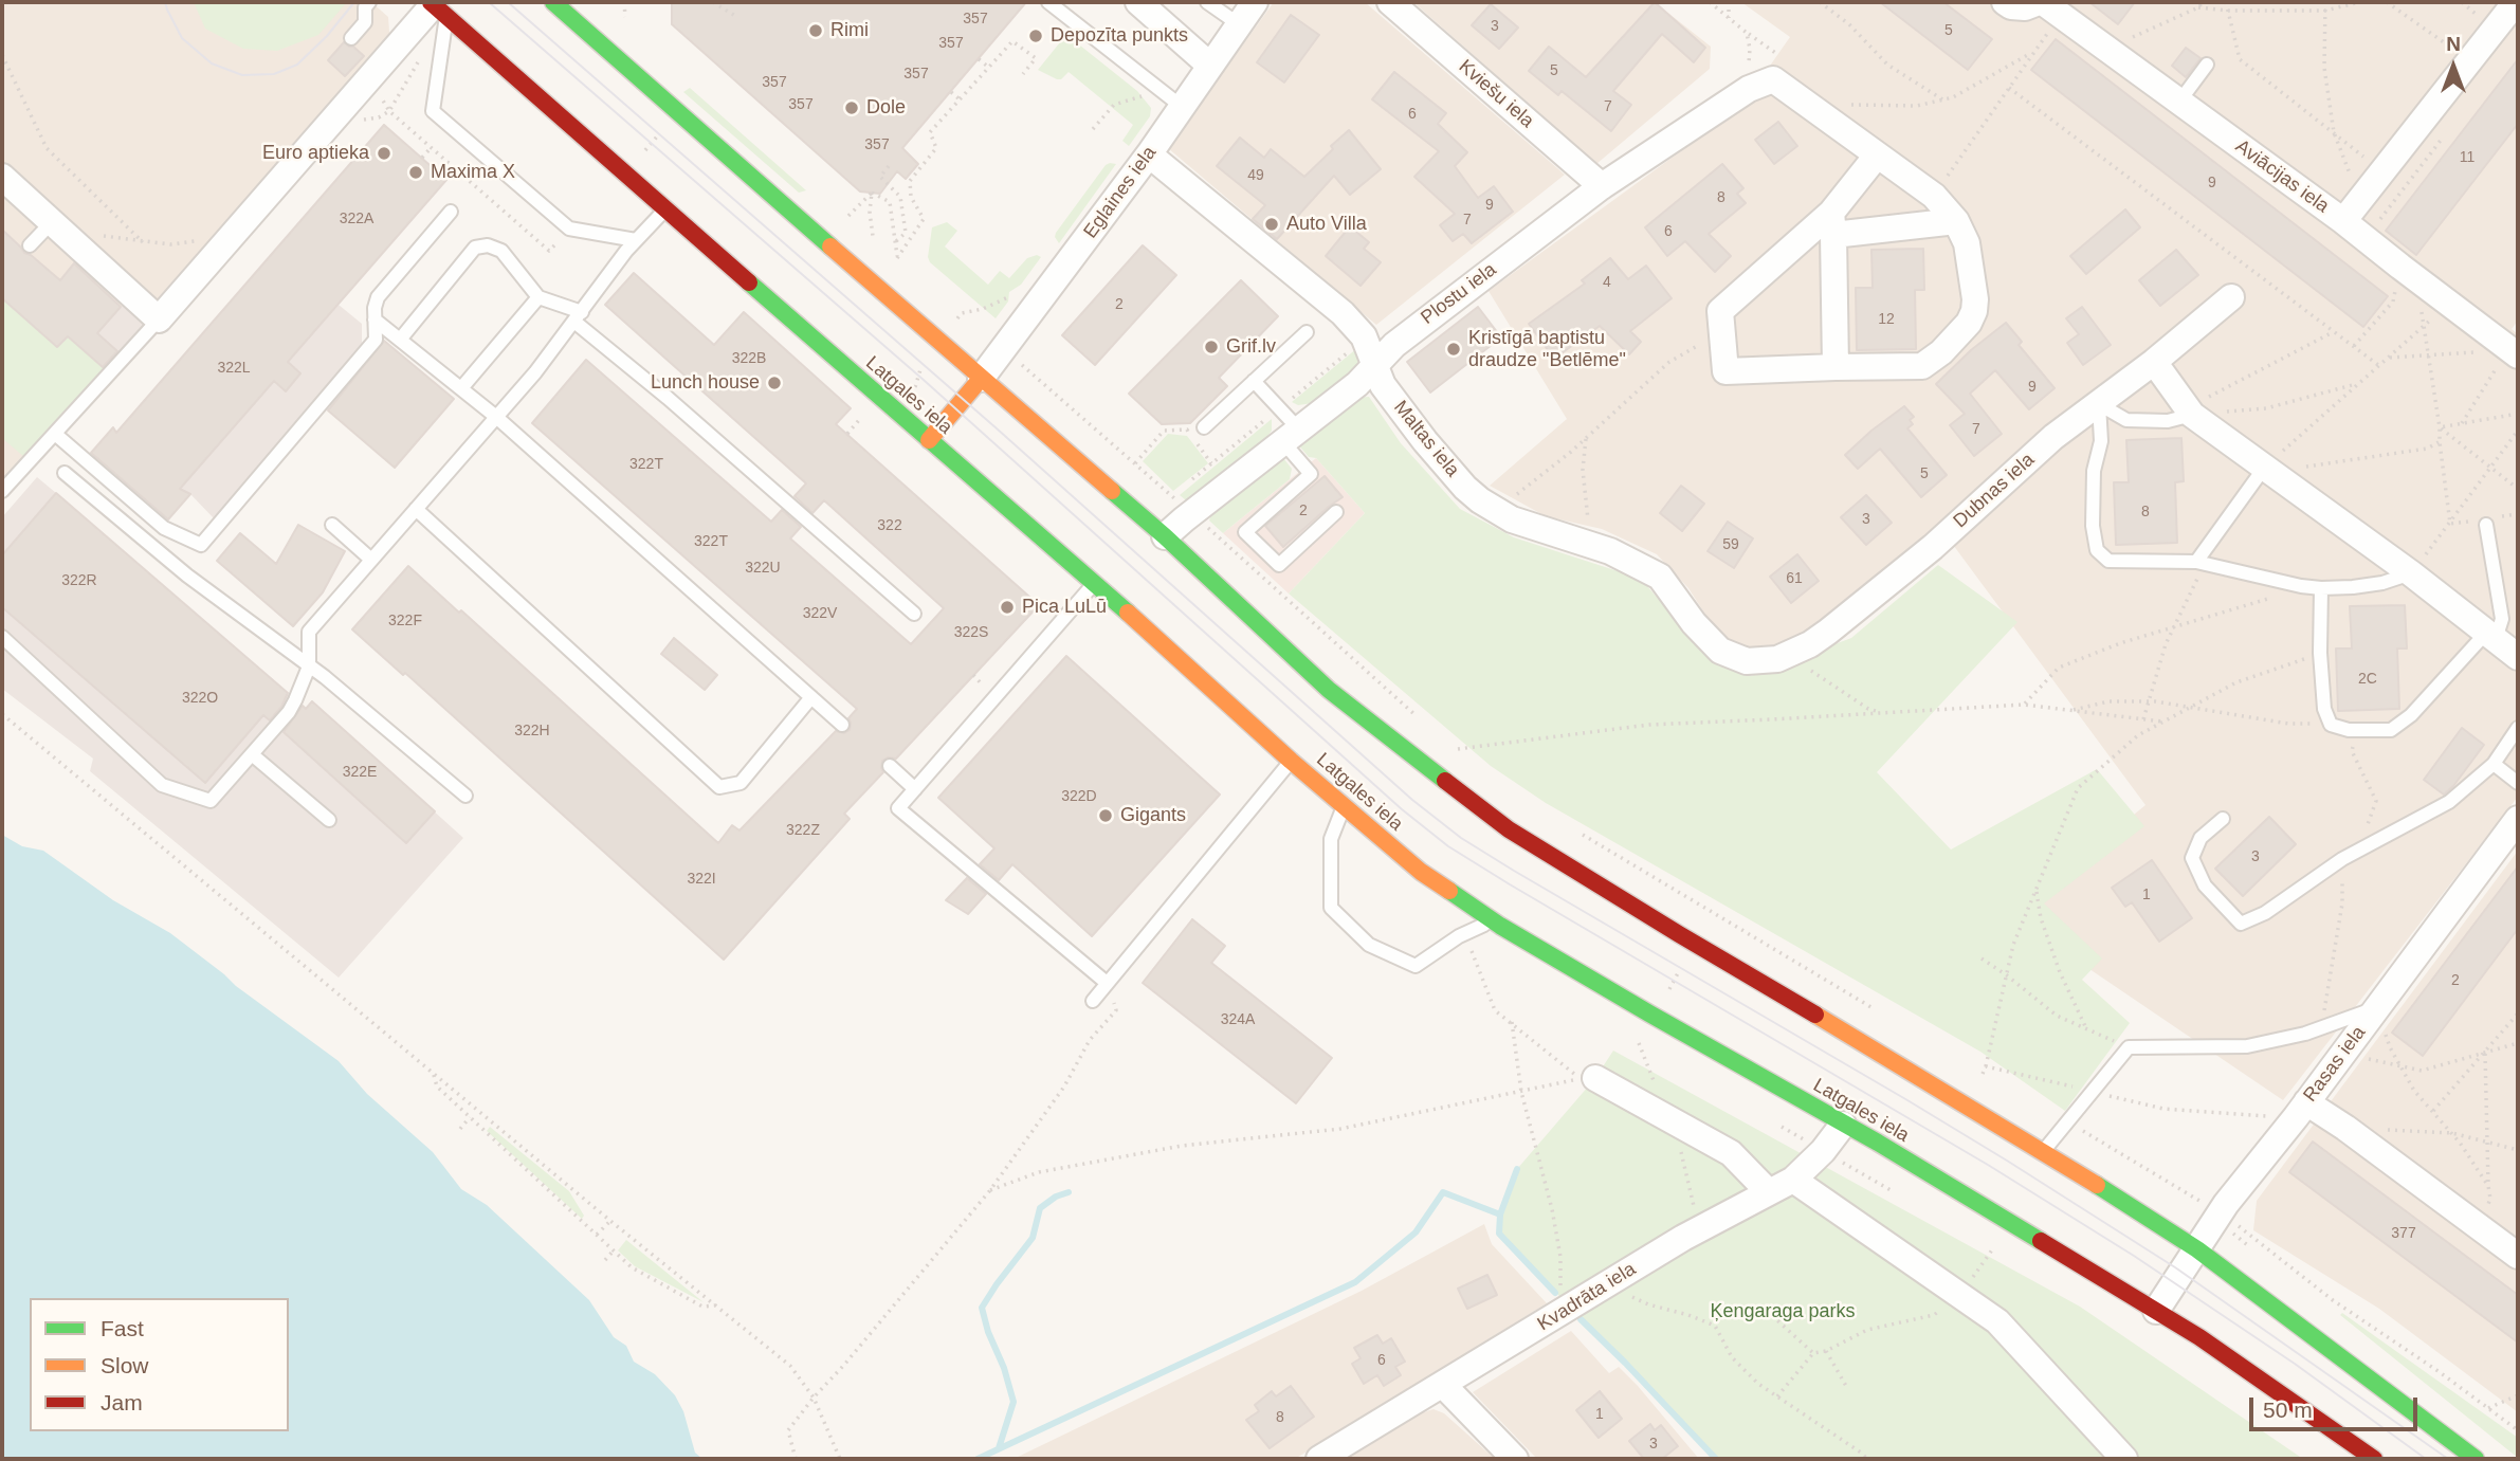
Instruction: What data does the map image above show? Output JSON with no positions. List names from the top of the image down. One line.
{"streets":{"highway":["Latgales iela"],"street":["Kviešu iela","Aviācijas iela","Eglaines iela","Plostu iela","Maltas iela","Dubnas iela","Rasas iela","Kvadrāta iela"]},"crossings":[["Kviešu iela","Plostu iela"],["Eglaines iela","Maltas iela"],["Plostu iela","Maltas iela"],["Latgales iela","Rasas iela"],["Latgales iela","Kvadrāta iela"],["Maltas iela","Dubnas iela"]],"parks":["Ķengaraga parks"],"places":["Rimi","Depozīta punkts","Dole","Euro aptieka","Maxima X","Auto Villa","Grif.lv","Kristīgā baptistu draudze \"Betlēme\"","Lunch house","Pica LuLū","Gigants"],"house_numbers":["357","3","5","357","5","357","357","357","7","6","357","11","49","9","8","9","322A","7","6","4","2","12","322B","322L","9","7","322T","5","2","8","3","322","322T","59","322U","61","322R","322V","322F","322S","2C","322O","322H","322E","322D","322Z","3","322I","1","2","324A","377","6","1","8","3"],"legend":["Fast","Slow","Jam"],"scale_bar":"50 m","north":"top"}
